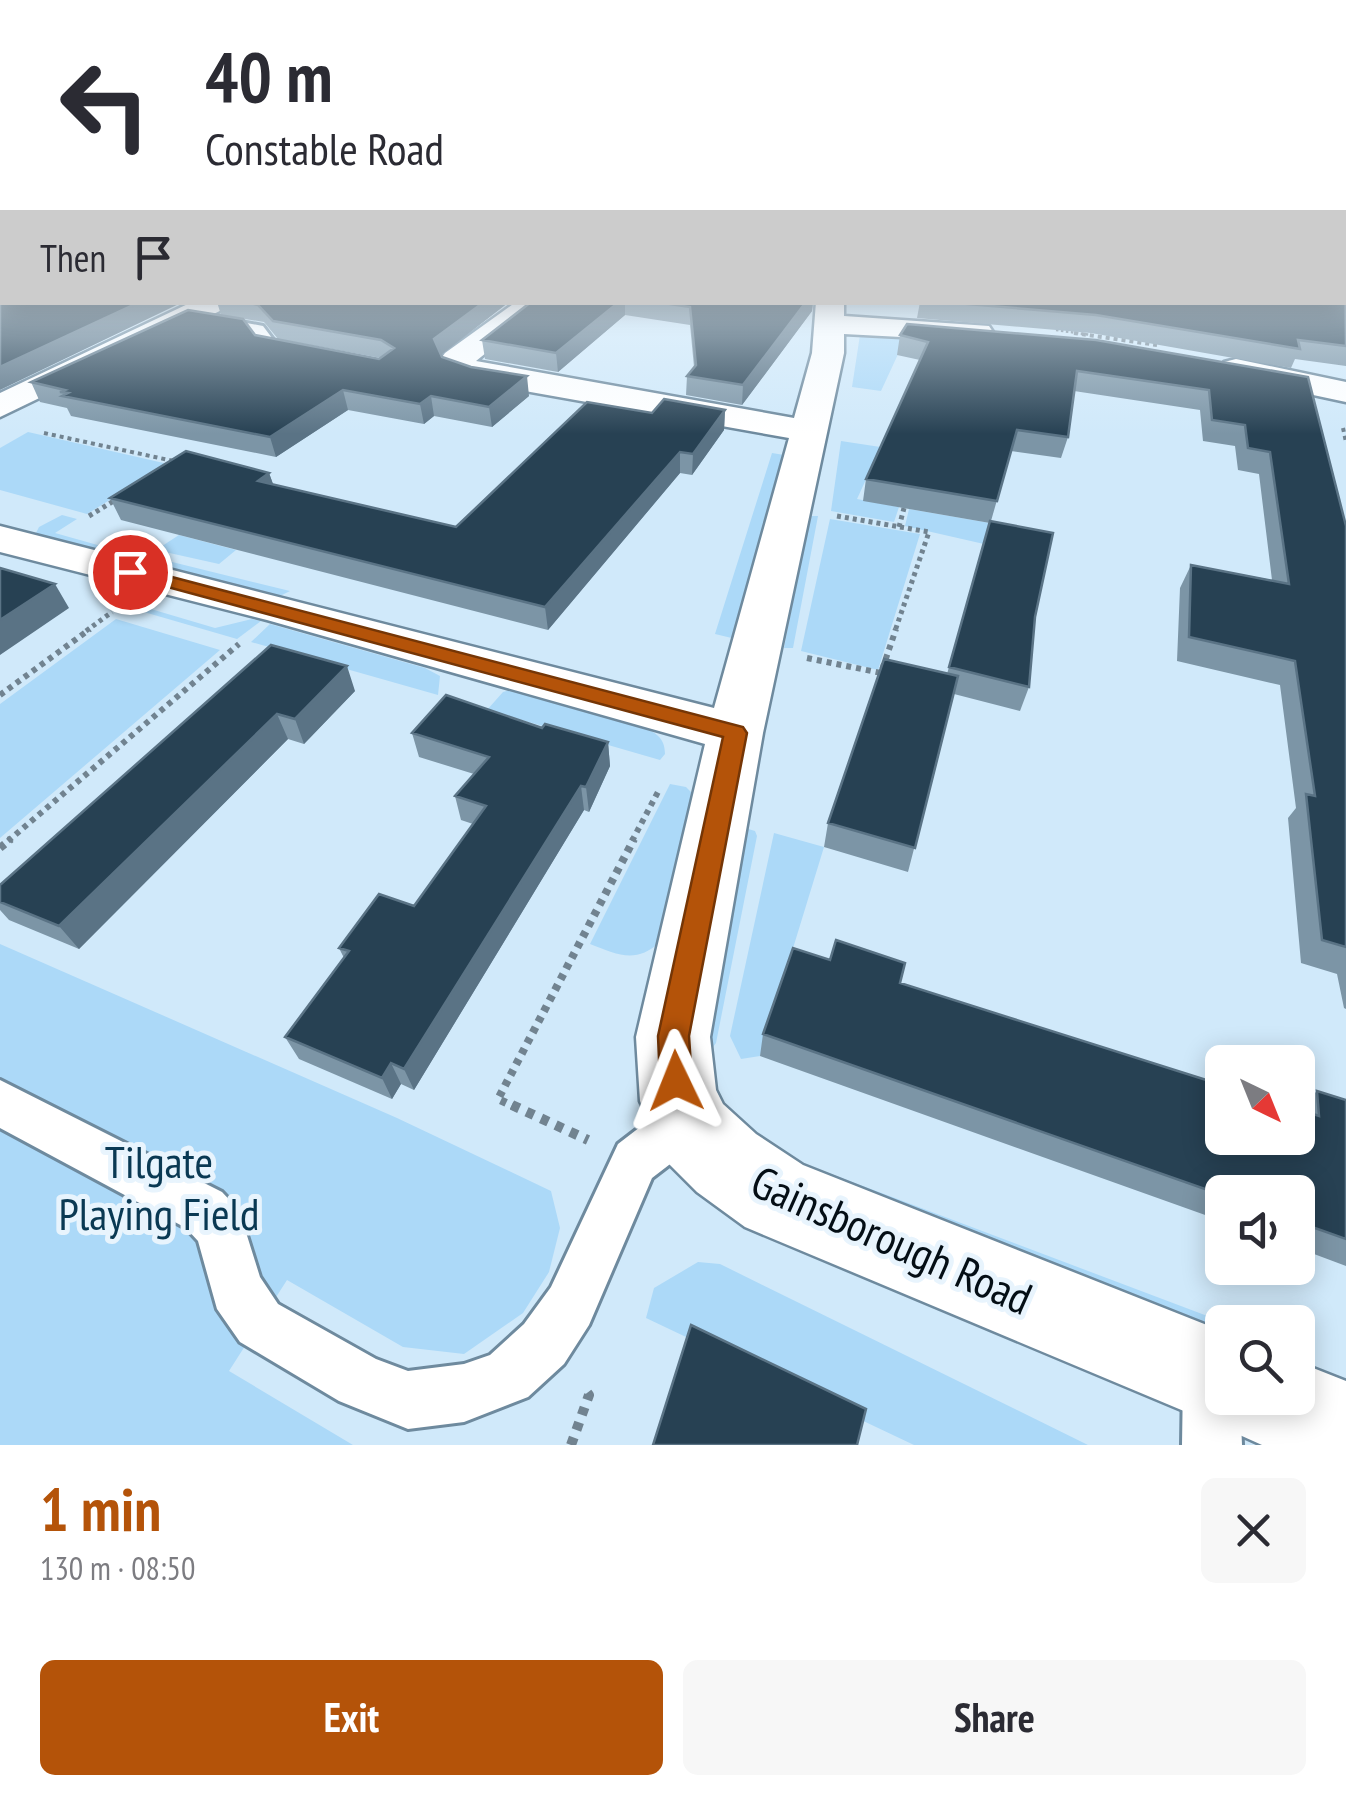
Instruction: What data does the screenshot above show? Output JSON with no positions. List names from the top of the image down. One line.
{"streets":{"street":["Gainsborough Road"]},"parks":["Tilgate Playing Field"],"north":"bottom right","page":{"turn":["40 m","Constable Road"],"then":"Then","heading":["1 min","130 m · 08:50"],"buttons":["Exit","Share"]}}
